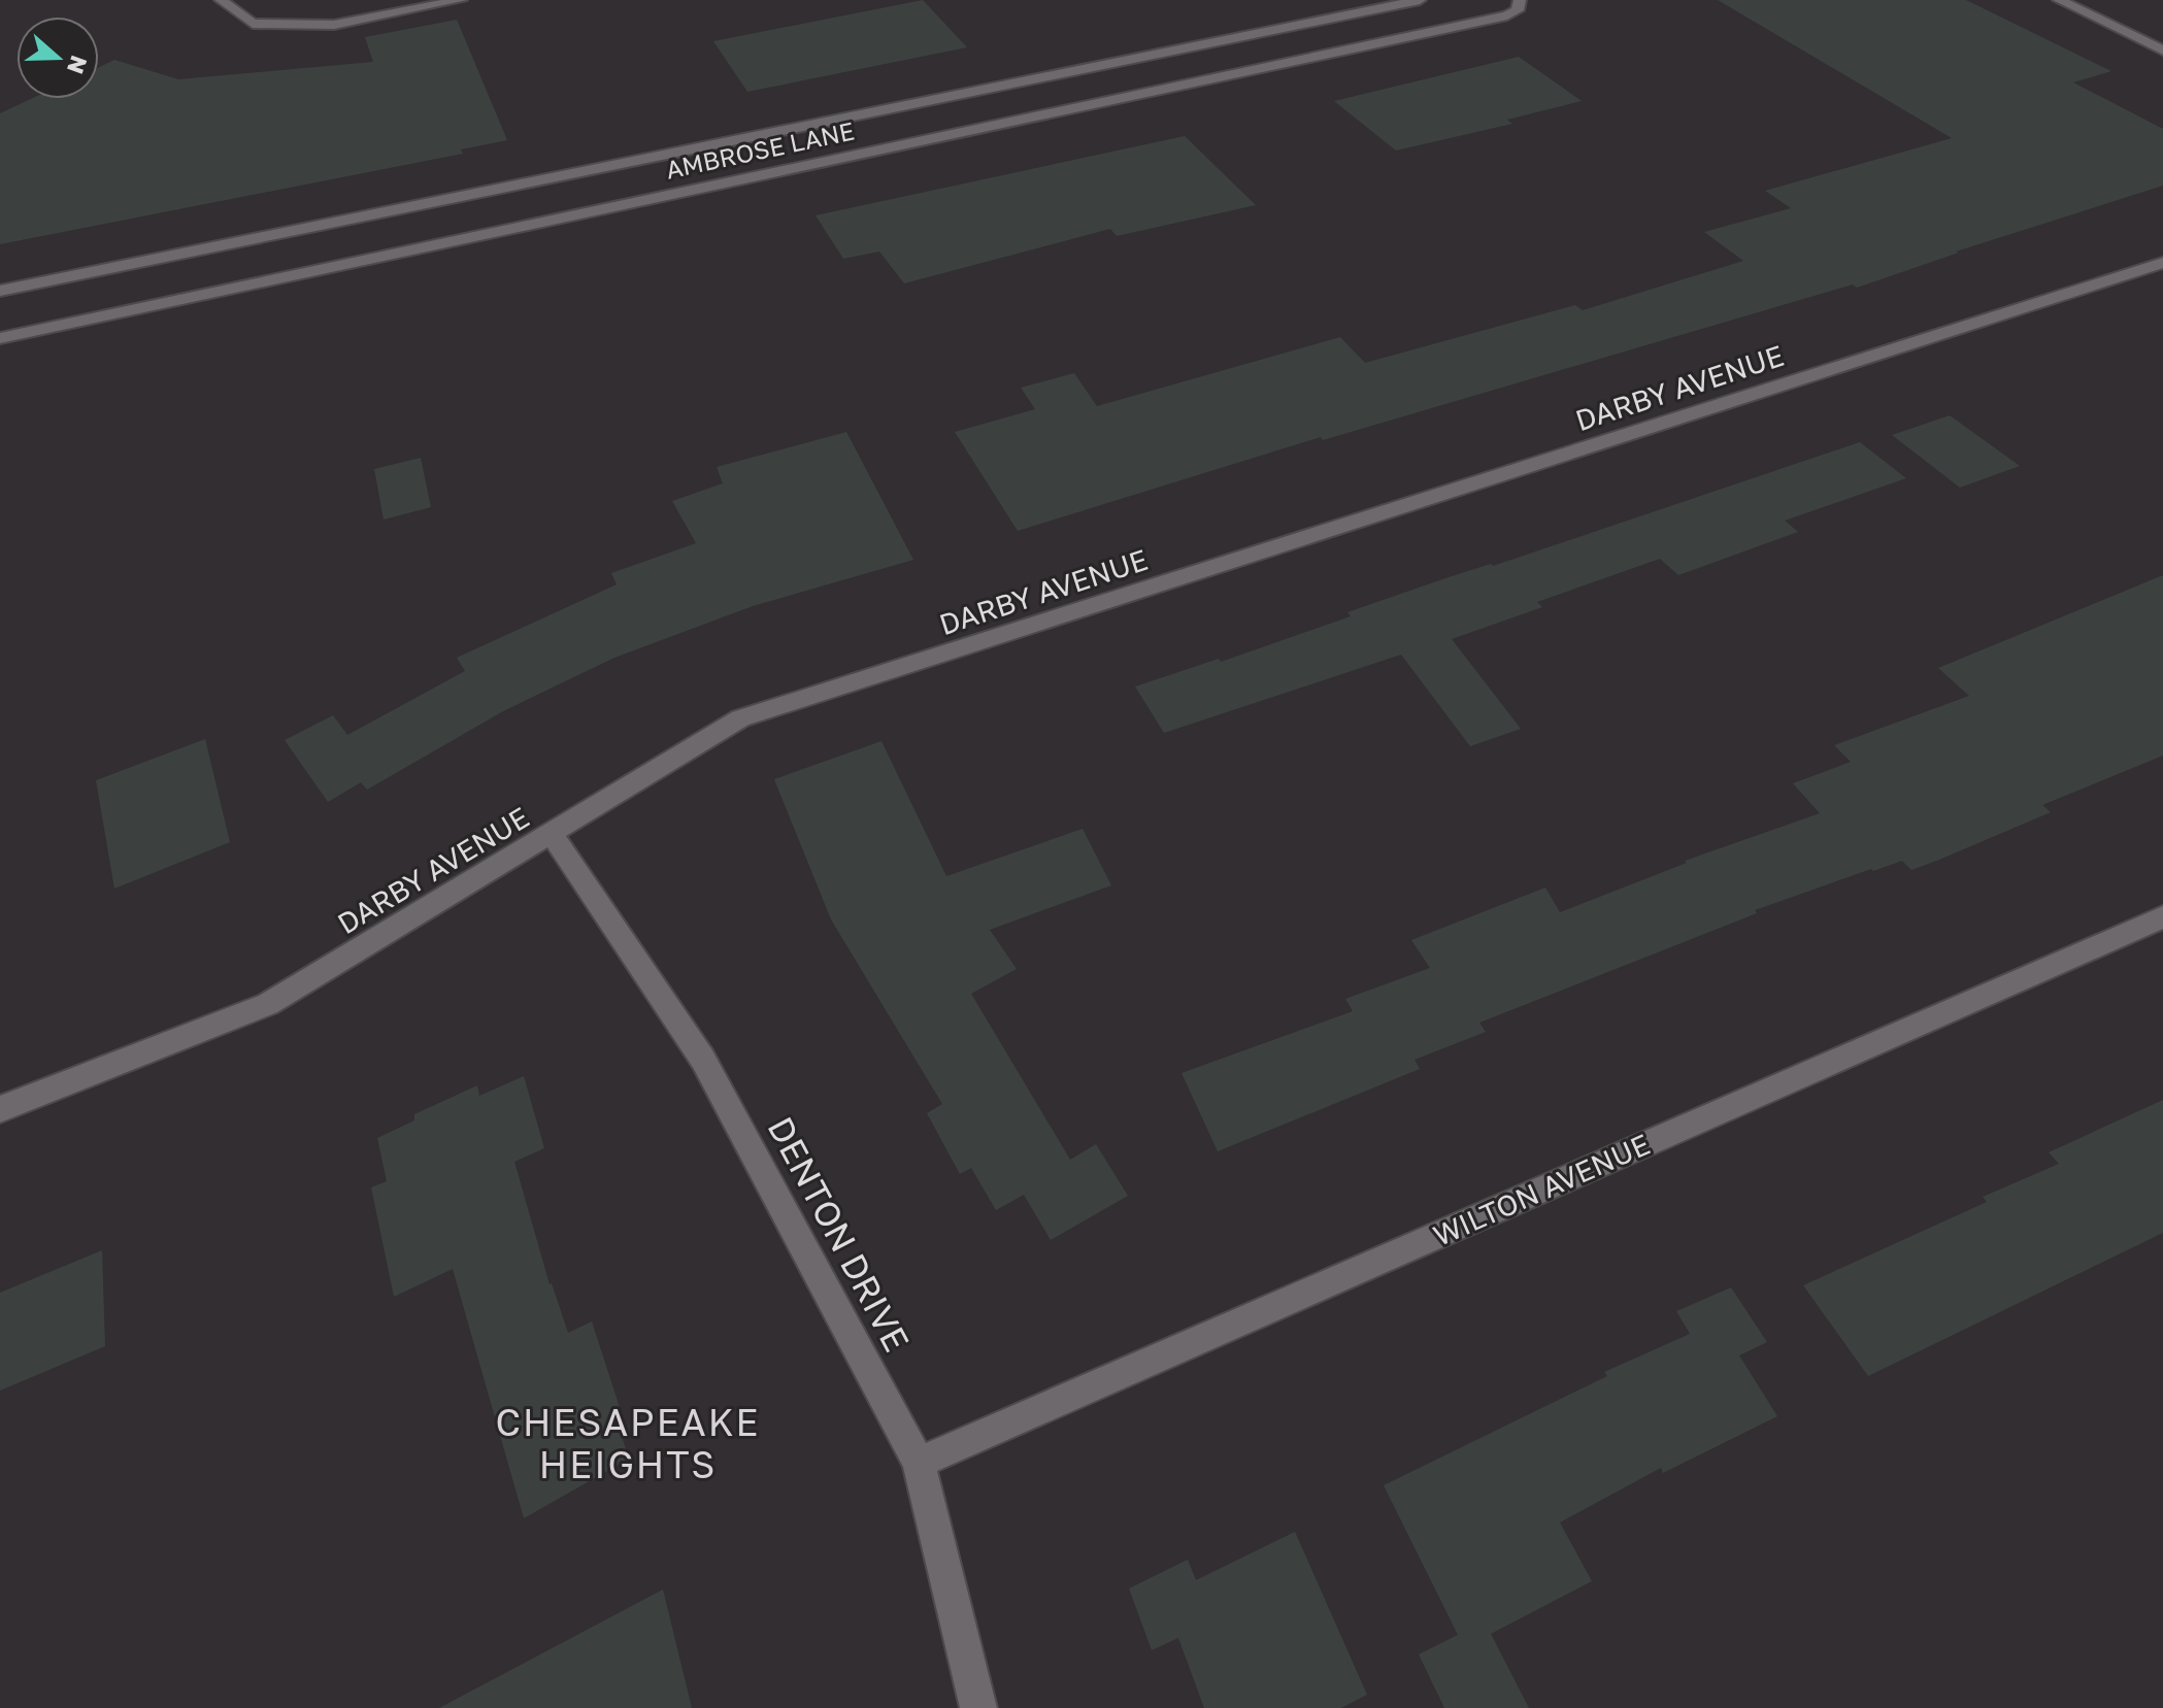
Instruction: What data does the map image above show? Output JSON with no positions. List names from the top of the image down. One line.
{"streets":{"street":["AMBROSE LANE","DARBY AVENUE","WILTON AVENUE","DENTON DRIVE"]},"crossings":[["DARBY AVENUE","DENTON DRIVE"],["WILTON AVENUE","DENTON DRIVE"]],"districts":["CHESAPEAKE HEIGHTS"],"north":"right"}
